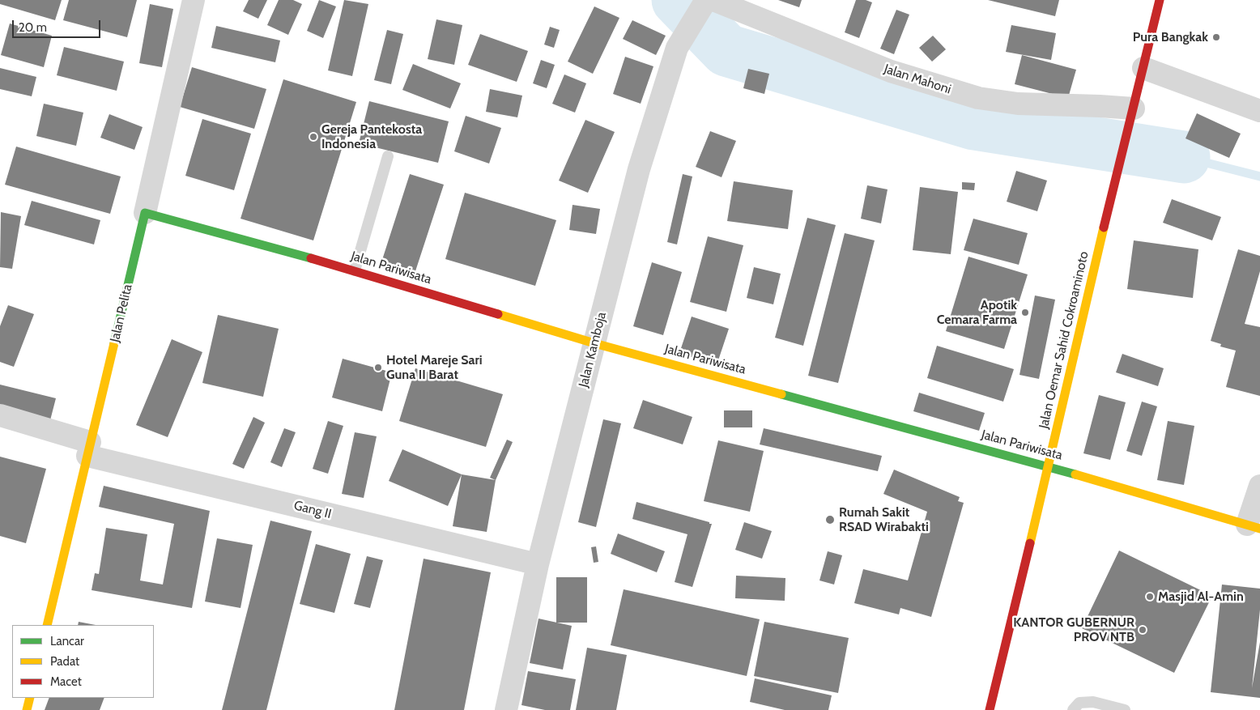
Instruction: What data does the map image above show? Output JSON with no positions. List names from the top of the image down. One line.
{"streets":{"street":["Jalan Mahoni","Jalan Pariwisata","Jalan Pelita","Jalan Oemar Sahid Cokroaminoto","Jalan Kamboja","Gang II"]},"crossings":[["Jalan Mahoni","Jalan Oemar Sahid Cokroaminoto"],["Jalan Mahoni","Jalan Kamboja"],["Jalan Pariwisata","Jalan Pelita"],["Jalan Pariwisata","Jalan Oemar Sahid Cokroaminoto"],["Jalan Pariwisata","Jalan Kamboja"],["Jalan Pelita","Gang II"],["Jalan Kamboja","Gang II"]],"places":["Pura Bangkak","Gereja Pantekosta Indonesia","Apotik Cemara Farma","Hotel Mareje Sari Guna II Barat","Rumah Sakit RSAD Wirabakti","Masjid Al-Amin","KANTOR GUBERNUR PROV NTB"],"legend":["Lancar","Padat","Macet"],"scale_bar":"20 m"}
